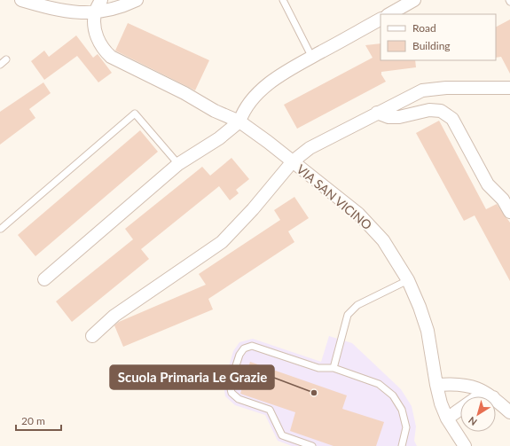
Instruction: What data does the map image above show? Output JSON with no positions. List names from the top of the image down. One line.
{"streets":{"street":["VIA SAN VICINO"]},"places":["Scuola Primaria Le Grazie"],"legend":["Road","Building"],"scale_bar":"20 m","north":"bottom left"}
